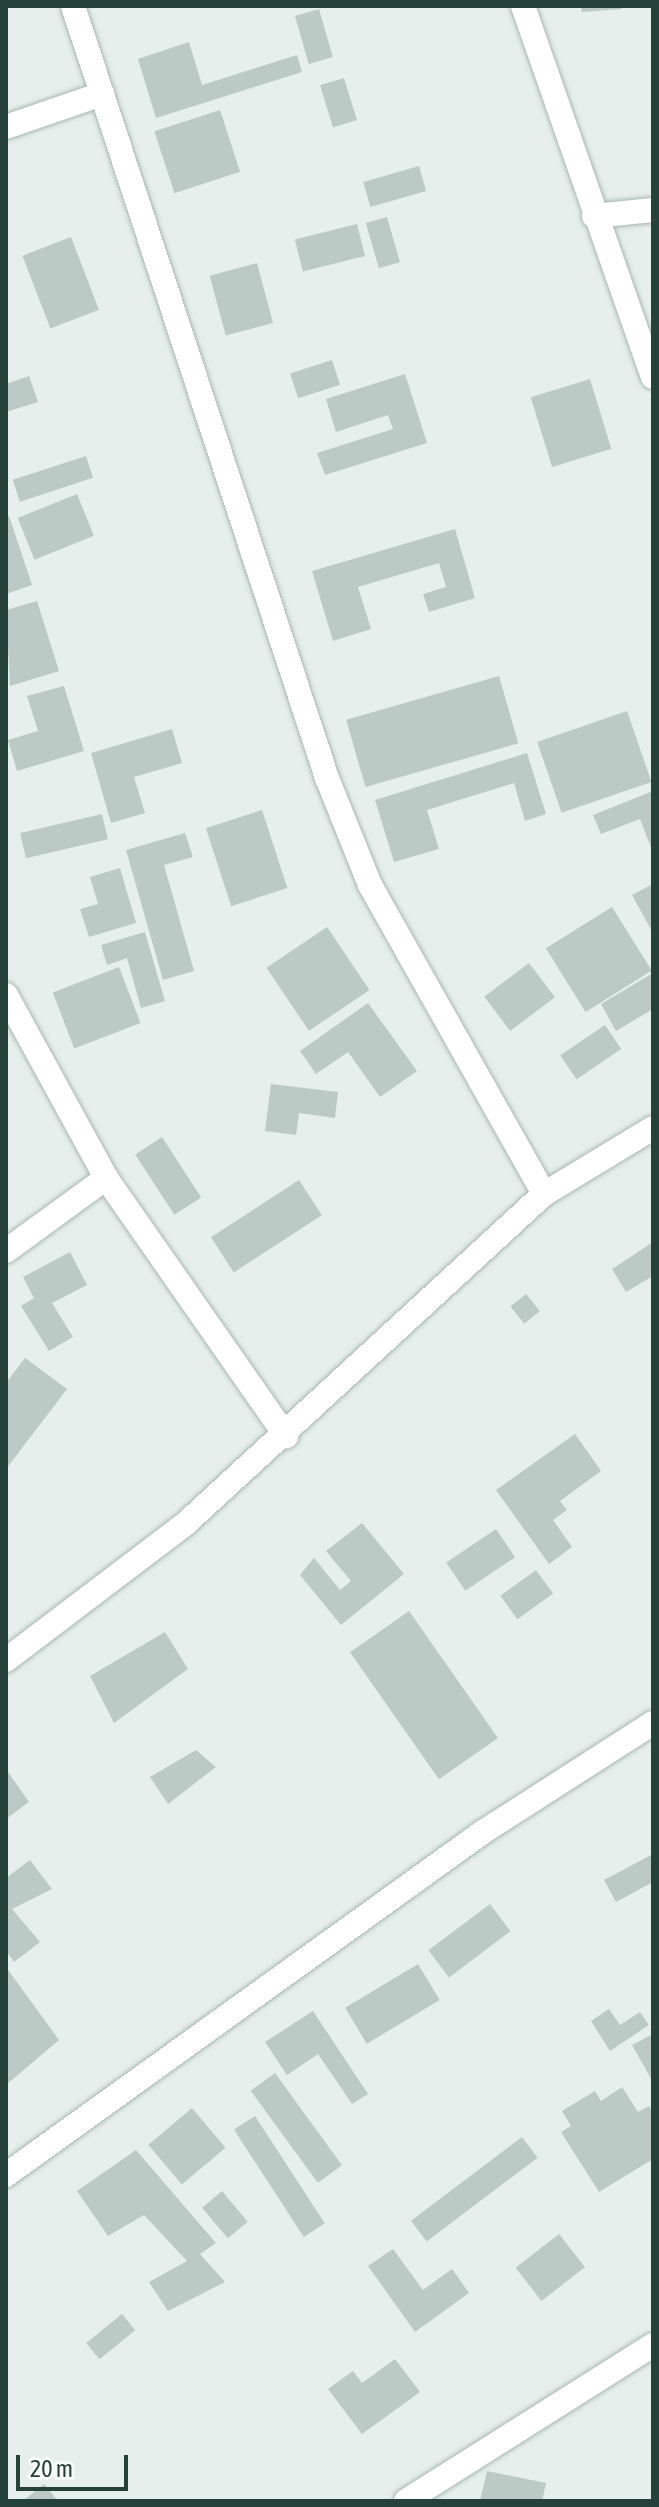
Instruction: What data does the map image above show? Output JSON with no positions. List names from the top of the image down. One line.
{"scale_bar":"20 m"}
